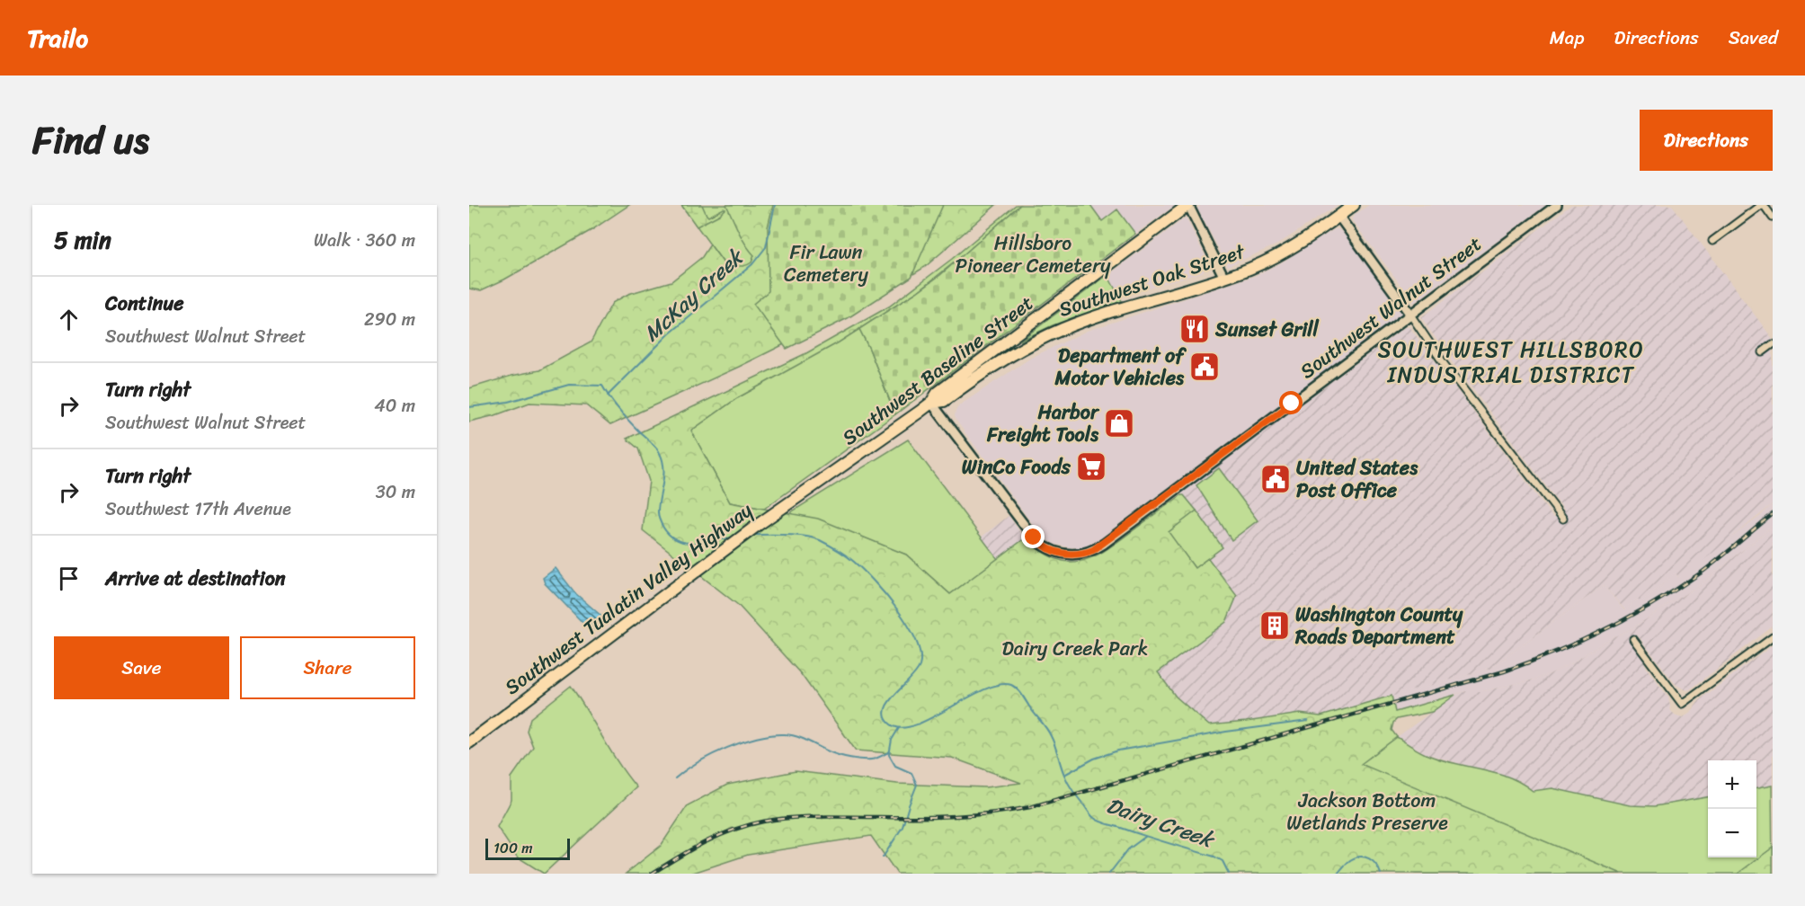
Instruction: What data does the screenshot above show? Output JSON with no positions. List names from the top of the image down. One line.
{"streets":{"highway":["Southwest Oak Street","Southwest Baseline Street","Southwest Tualatin Valley Highway"],"street":["Southwest Walnut Street"]},"crossings":[["Southwest Oak Street","Southwest Walnut Street"],["Southwest Oak Street","Southwest Baseline Street"],["Southwest Walnut Street","Southwest Baseline Street"],["Southwest Baseline Street","Southwest Tualatin Valley Highway"]],"districts":["SOUTHWEST HILLSBORO INDUSTRIAL DISTRICT"],"water":["McKay Creek","Dairy Creek"],"parks":["Hillsboro Pioneer Cemetery","Fir Lawn Cemetery","Dairy Creek Park","Jackson Bottom Wetlands Preserve"],"places":{"restaurant":["Sunset Grill"],"public building":["Department of Motor Vehicles","United States Post Office"],"shop":["Harbor Freight Tools"],"supermarket":["WinCo Foods"],"building":["Washington County Roads Department"]},"scale_bar":"100 m","page":{"header":"Trailo","nav":["Map","Directions","Saved"],"title":"Find us","buttons":["Directions",["Save","Share"]],"heading":["5 min","Walk · 360 m"],"list":[["Continue","Southwest Walnut Street","290 m"],["Turn right","Southwest Walnut Street","40 m"],["Turn right","Southwest 17th Avenue","30 m"],"Arrive at destination"],"map_buttons":["+","−"],"scale":"100 m"}}
